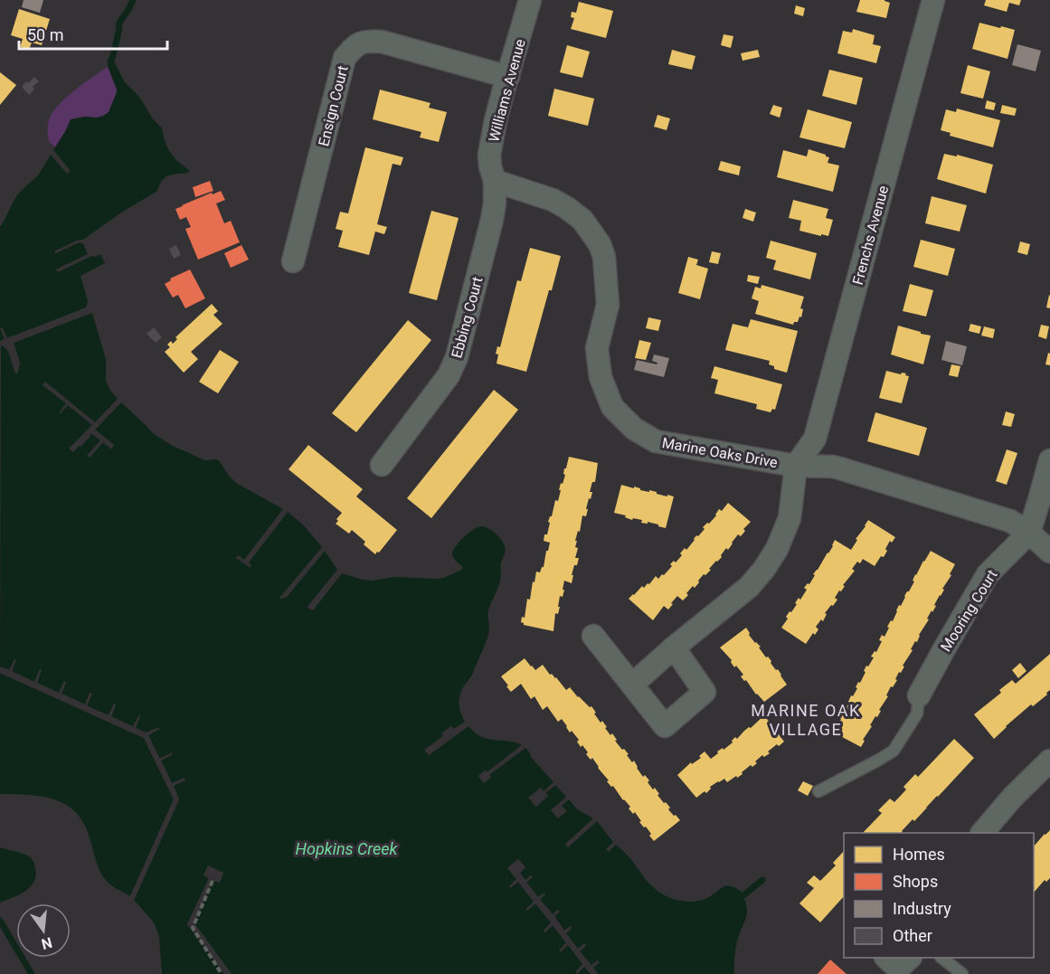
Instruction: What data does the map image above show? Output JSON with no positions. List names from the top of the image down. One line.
{"streets":{"street":["Williams Avenue","Ensign Court","Frenchs Avenue","Ebbing Court","Marine Oaks Drive","Mooring Court"]},"crossings":[["Williams Avenue","Ensign Court"],["Williams Avenue","Ebbing Court"],["Williams Avenue","Marine Oaks Drive"],["Frenchs Avenue","Marine Oaks Drive"],["Ebbing Court","Marine Oaks Drive"],["Marine Oaks Drive","Mooring Court"]],"districts":["MARINE OAK VILLAGE"],"water":["Hopkins Creek"],"legend":["Homes","Shops","Industry","Other"],"scale_bar":"50 m","north":"bottom"}
